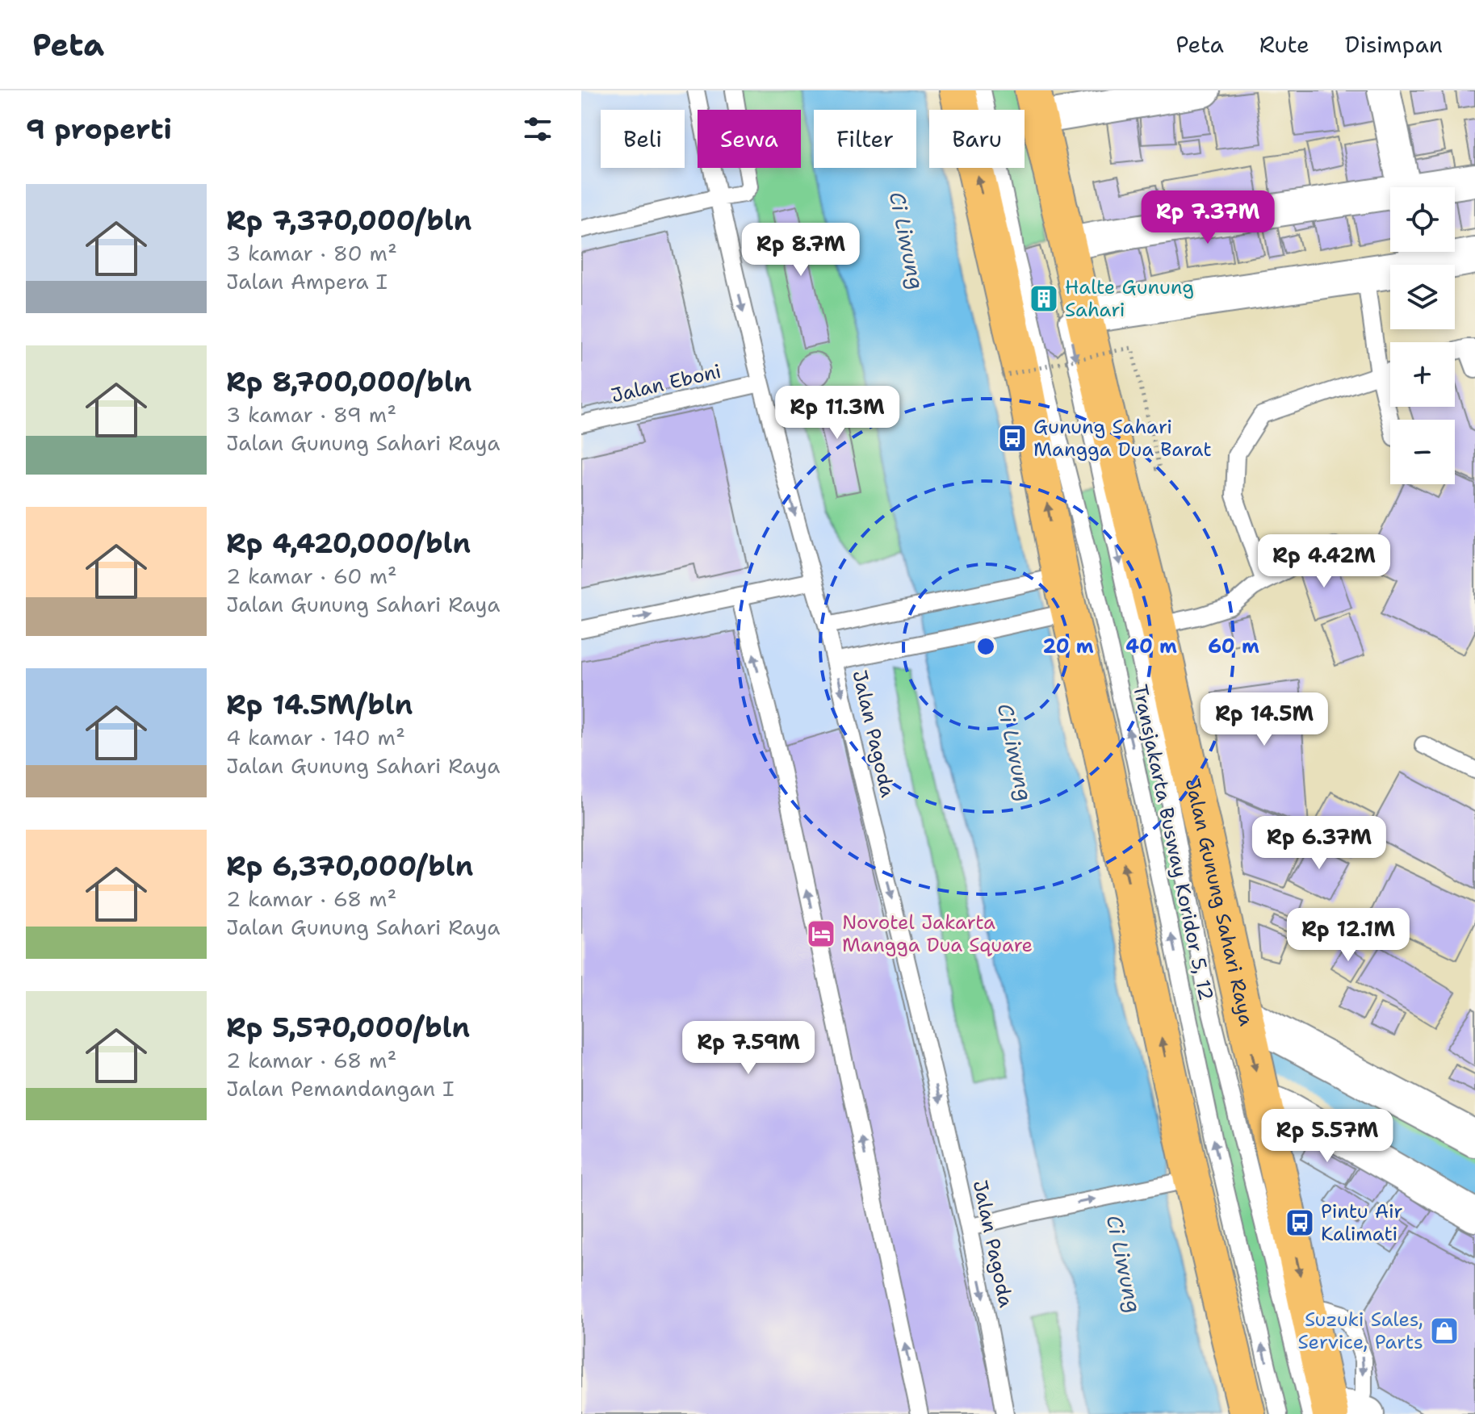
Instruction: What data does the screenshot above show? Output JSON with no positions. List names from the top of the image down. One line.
{"streets":{"main road":["Jalan Gunung Sahari Raya"],"lane":["Jalan Eboni","Jalan Pagoda","Transjakarta Busway Koridor 5, 12"]},"crossings":[["Jalan Eboni","Jalan Pagoda"],["Transjakarta Busway Koridor 5, 12","Jalan Gunung Sahari Raya"]],"water":["Ci Liwung"],"places":{"building":["Halte Gunung Sahari"],"bus stop":["Gunung Sahari Mangga Dua Barat","Pintu Air Kalimati"],"hotel":["Novotel Jakarta Mangga Dua Square"],"shop":["Suzuki Sales, Service, Parts"]},"page":{"header":"Peta","nav":["Peta","Rute","Disimpan"],"heading":"9 properti","chip":["Beli","Sewa","Filter","Baru"],"list":[{"name":"Rp 7,370,000/bln","note":"3 kamar · 80 m² · Jalan Ampera I"},{"name":"Rp 8,700,000/bln","note":"3 kamar · 89 m² · Jalan Gunung Sahari Raya"},{"name":"Rp 4,420,000/bln","note":"2 kamar · 60 m² · Jalan Gunung Sahari Raya"},{"name":"Rp 14.5M/bln","note":"4 kamar · 140 m² · Jalan Gunung Sahari Raya"},{"name":"Rp 6,370,000/bln","note":"2 kamar · 68 m² · Jalan Gunung Sahari Raya"},{"name":"Rp 5,570,000/bln","note":"2 kamar · 68 m² · Jalan Pemandangan I"}],"map_buttons":["+","−"],"price":["Rp 7.37M","Rp 8.7M","Rp 11.3M","Rp 4.42M","Rp 14.5M","Rp 6.37M","Rp 12.1M","Rp 7.59M","Rp 5.57M"]},"rings":["20 m","40 m","60 m"]}
